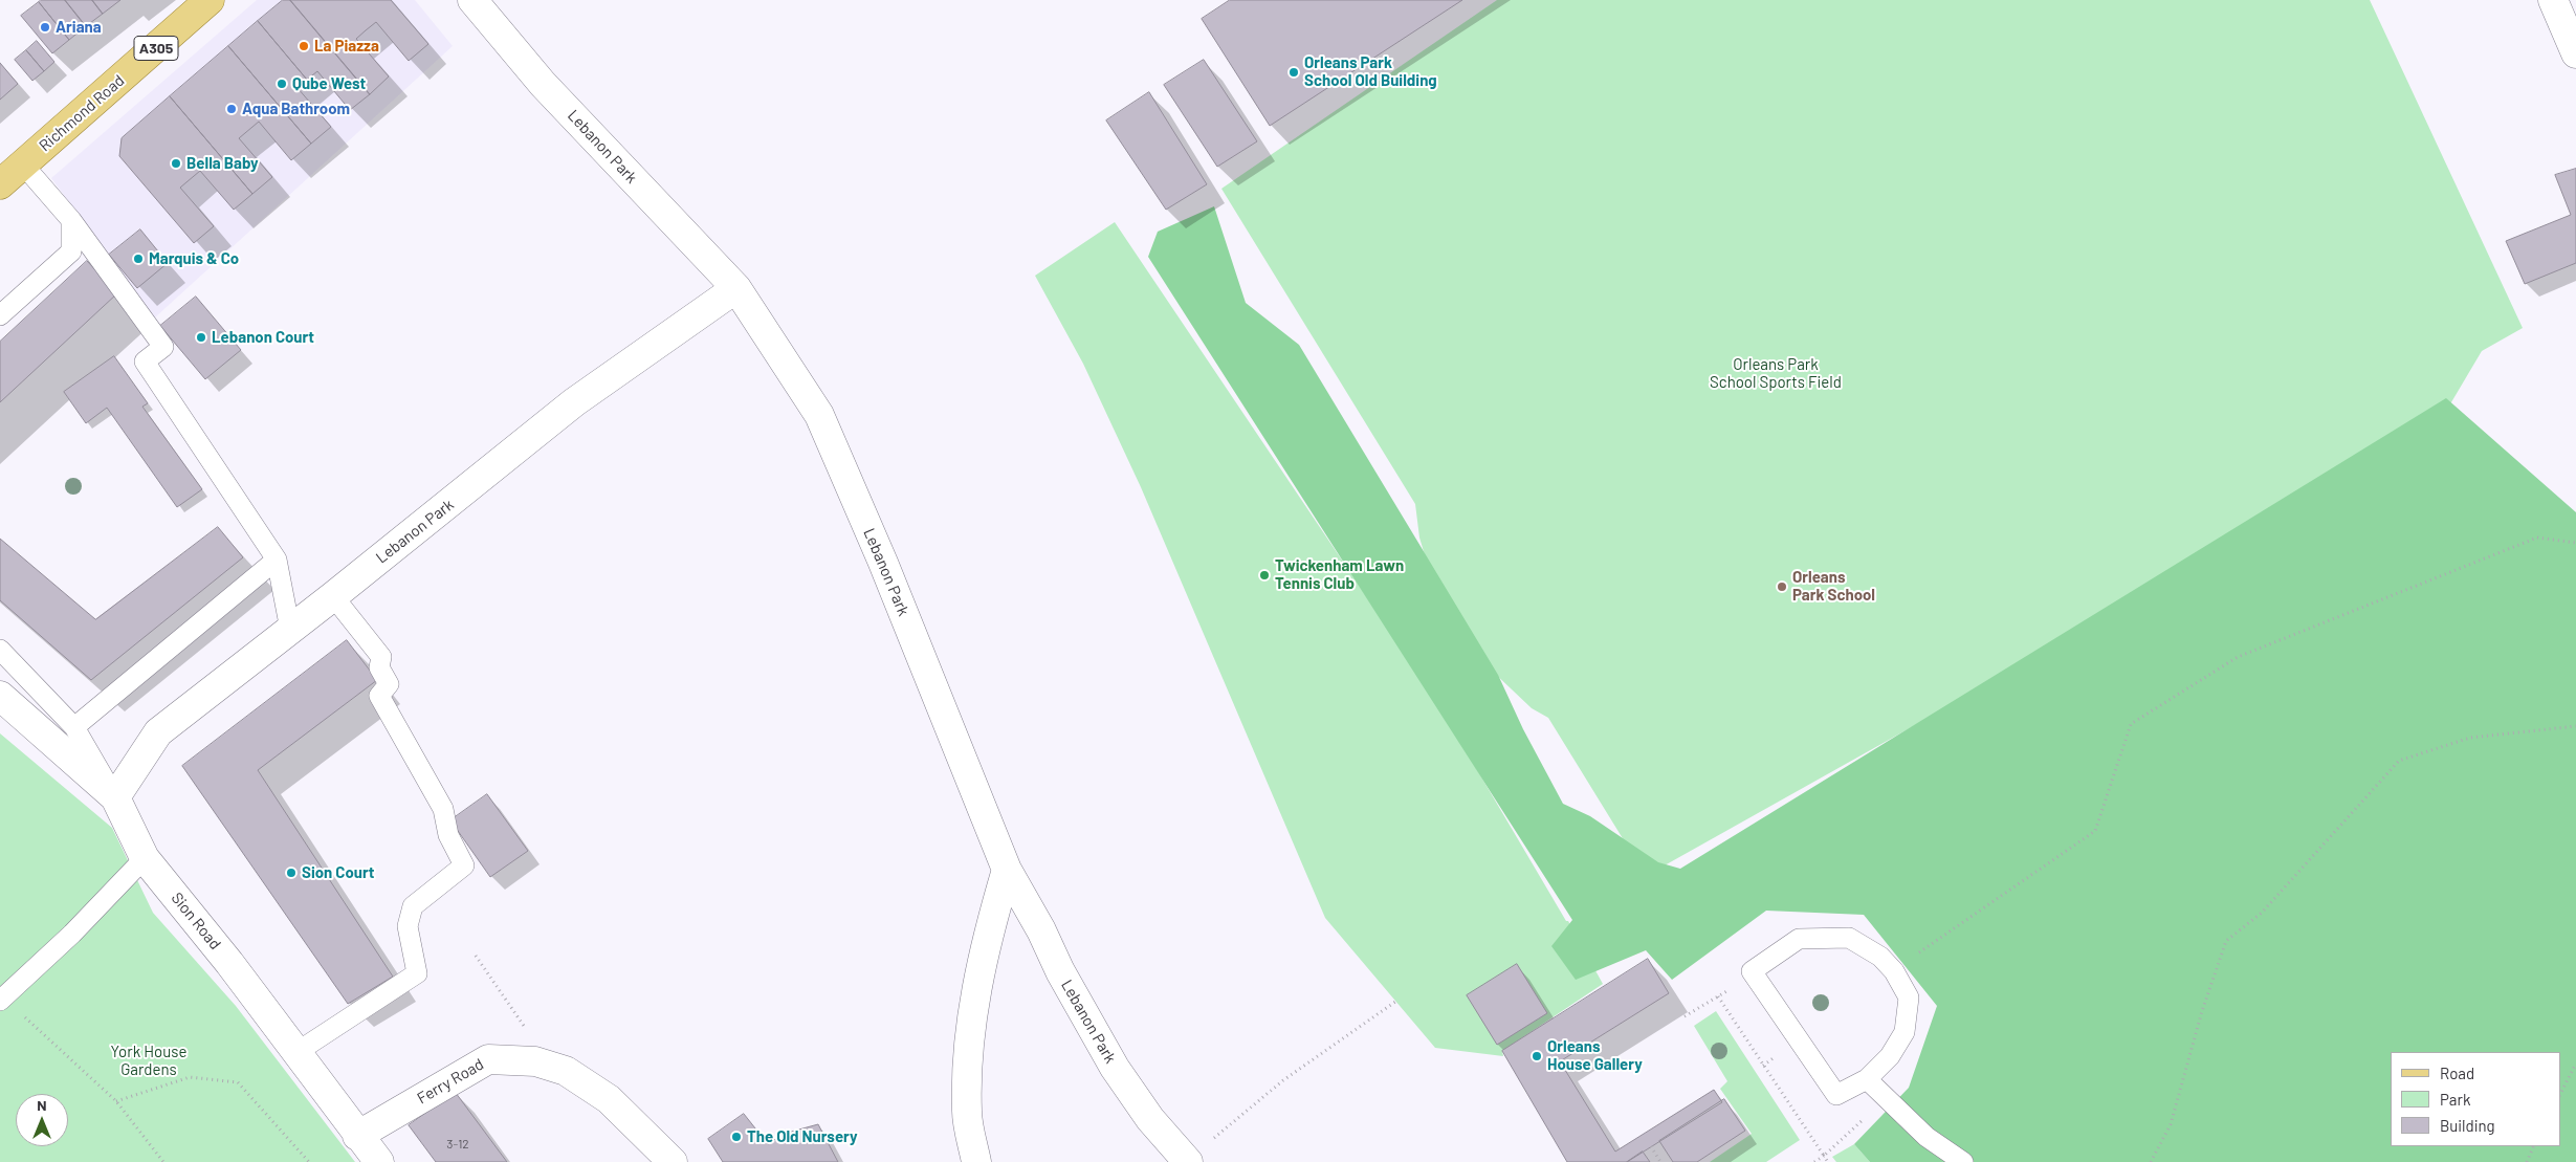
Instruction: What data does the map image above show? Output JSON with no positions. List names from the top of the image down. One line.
{"streets":{"main road":["A305","Richmond Road"],"street":["Lebanon Park","Sion Road","Ferry Road"]},"crossings":[["Lebanon Park","Sion Road"],["Sion Road","Ferry Road"]],"parks":["Orleans Park School Sports Field","York House Gardens"],"places":["Ariana","La Piazza","Orleans Park School Old Building","Qube West","Aqua Bathroom","Bella Baby","Marquis & Co","Lebanon Court","Twickenham Lawn Tennis Club","Orleans Park School","Sion Court","Orleans House Gallery","The Old Nursery"],"house_numbers":["3-12"],"legend":["Road","Park","Building"],"north":"top"}
